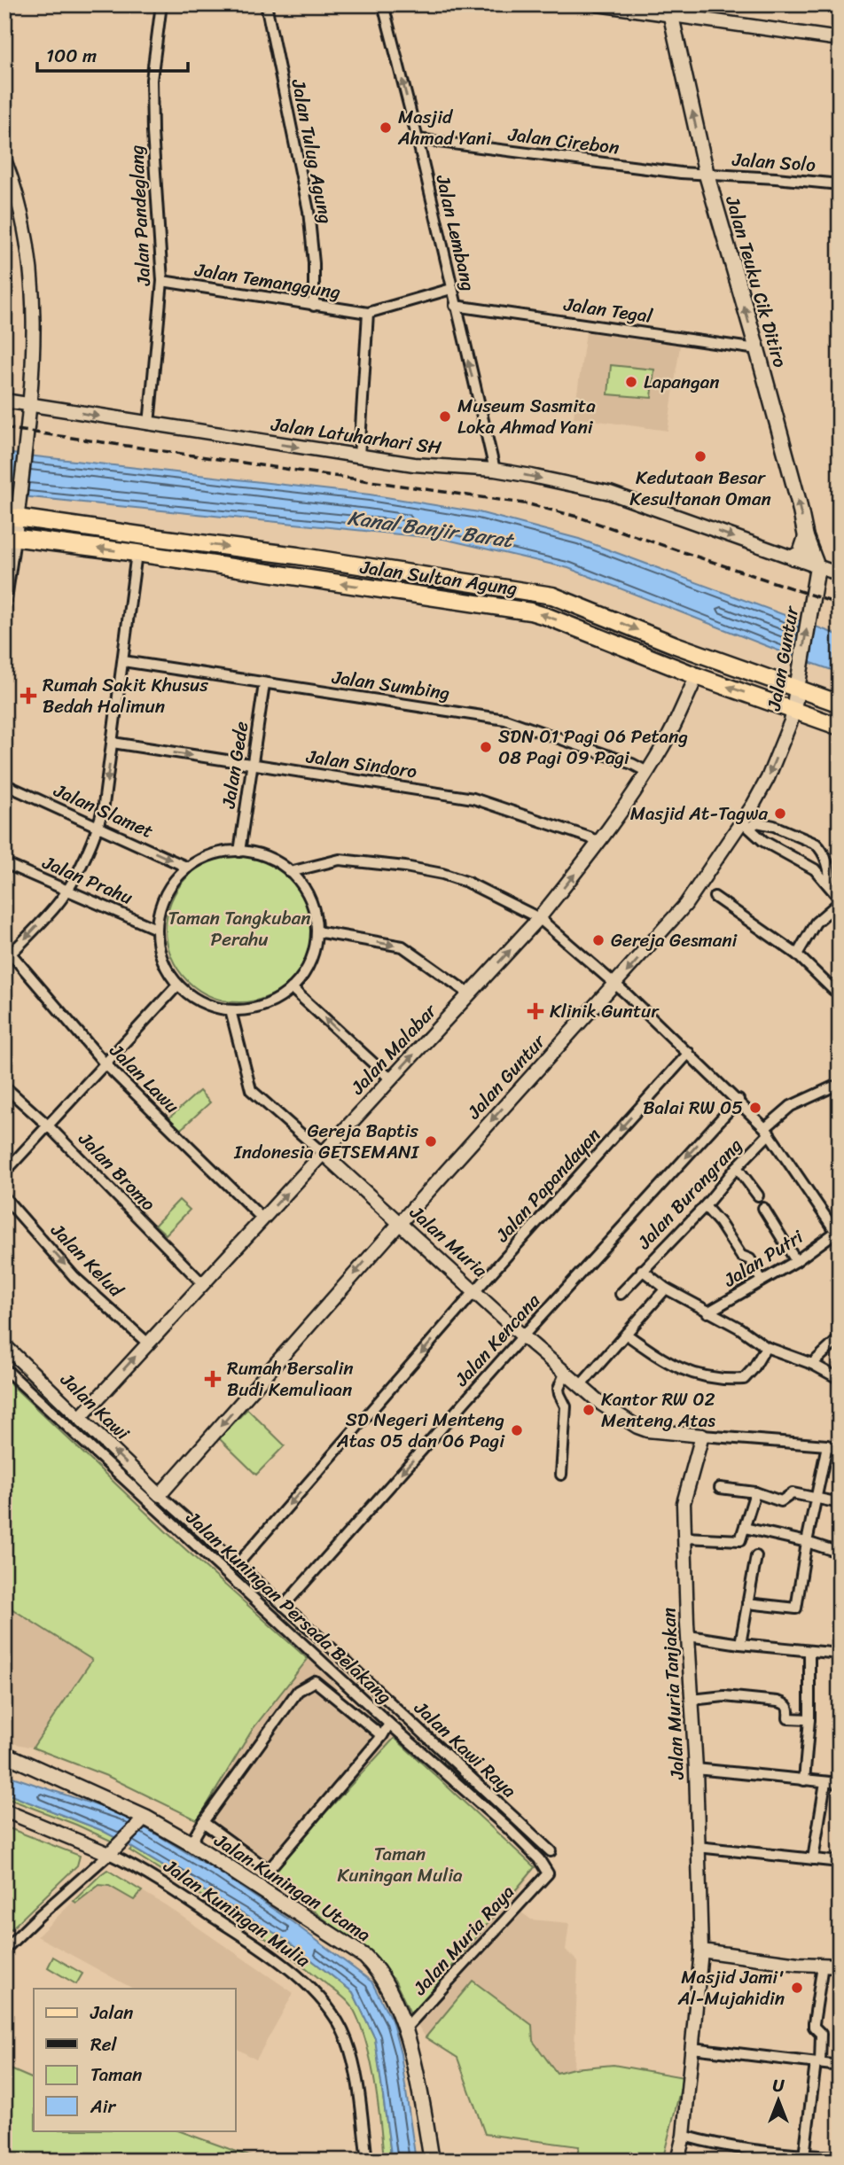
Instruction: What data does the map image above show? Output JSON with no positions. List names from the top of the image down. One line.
{"streets":{"main road":["Jalan Teuku Cik Ditiro","Jalan Sultan Agung","Jalan Guntur","Jalan Kuningan Utama"],"street":["Jalan Cirebon","Jalan Tulug Agung","Jalan Solo","Jalan Pandeglang","Jalan Lembang","Jalan Temanggung","Jalan Tegal","Jalan Latuharhari SH","Jalan Sumbing","Jalan Sindoro","Jalan Gede","Jalan Slamet","Jalan Prahu","Jalan Malabar","Jalan Lawu","Jalan Bromo","Jalan Papandayan","Jalan Burangrang","Jalan Muria","Jalan Putri","Jalan Kelud","Jalan Kencana","Jalan Kawi","Jalan Kuningan Persada Belakang","Jalan Muria Tanjakan","Jalan Kawi Raya","Jalan Kuningan Mulia","Jalan Muria Raya"]},"crossings":[["Jalan Cirebon","Jalan Solo"],["Jalan Cirebon","Jalan Lembang"],["Jalan Cirebon","Jalan Teuku Cik Ditiro"],["Jalan Tulug Agung","Jalan Temanggung"],["Jalan Solo","Jalan Teuku Cik Ditiro"],["Jalan Pandeglang","Jalan Temanggung"],["Jalan Pandeglang","Jalan Latuharhari SH"],["Jalan Lembang","Jalan Tegal"],["Jalan Lembang","Jalan Latuharhari SH"],["Jalan Teuku Cik Ditiro","Jalan Tegal"],["Jalan Teuku Cik Ditiro","Jalan Latuharhari SH"],["Jalan Teuku Cik Ditiro","Jalan Guntur"],["Jalan Latuharhari SH","Jalan Guntur"],["Jalan Sultan Agung","Jalan Guntur"],["Jalan Sultan Agung","Jalan Malabar"],["Jalan Guntur","Jalan Muria"],["Jalan Guntur","Jalan Kawi"],["Jalan Sumbing","Jalan Gede"],["Jalan Sumbing","Jalan Malabar"],["Jalan Sindoro","Jalan Gede"],["Jalan Sindoro","Jalan Malabar"],["Jalan Gede","Jalan Slamet"],["Jalan Gede","Jalan Prahu"],["Jalan Gede","Jalan Muria"],["Jalan Slamet","Jalan Prahu"],["Jalan Slamet","Jalan Muria"],["Jalan Prahu","Jalan Muria"],["Jalan Malabar","Jalan Lawu"],["Jalan Malabar","Jalan Bromo"],["Jalan Malabar","Jalan Muria"],["Jalan Malabar","Jalan Kelud"],["Jalan Malabar","Jalan Kawi"],["Jalan Papandayan","Jalan Muria"],["Jalan Muria","Jalan Kencana"],["Jalan Muria","Jalan Muria Tanjakan"],["Jalan Kuningan Persada Belakang","Jalan Kawi Raya"],["Jalan Kuningan Persada Belakang","Jalan Muria Raya"],["Jalan Kuningan Utama","Jalan Muria Raya"]],"one_way":["Jalan Lembang","Jalan Teuku Cik Ditiro","Jalan Latuharhari SH","Jalan Guntur","Jalan Slamet","Jalan Malabar","Jalan Papandayan","Jalan Kelud","Jalan Kencana","Jalan Kawi"],"water":["Kanal Banjir Barat"],"parks":["Taman Tangkuban Perahu","Taman Kuningan Mulia"],"places":{"other":["Masjid Ahmad Yani","Lapangan","Museum Sasmita Loka Ahmad Yani","Kedutaan Besar Kesultanan Oman","SDN 01 Pagi 06 Petang 08 Pagi 09 Pagi","Masjid At-Tagwa","Gereja Gesmani","Balai RW 05","Gereja Baptis Indonesia GETSEMANI","Kantor RW 02 Menteng Atas","SD Negeri Menteng Atas 05 dan 06 Pagi","Masjid Jami' Al-Mujahidin"],"health":["Rumah Sakit Khusus Bedah Halimun","Klinik Guntur","Rumah Bersalin Budi Kemuliaan"]},"legend":["Jalan","Rel","Taman","Air"],"scale_bar":"100 m","north":"top"}
